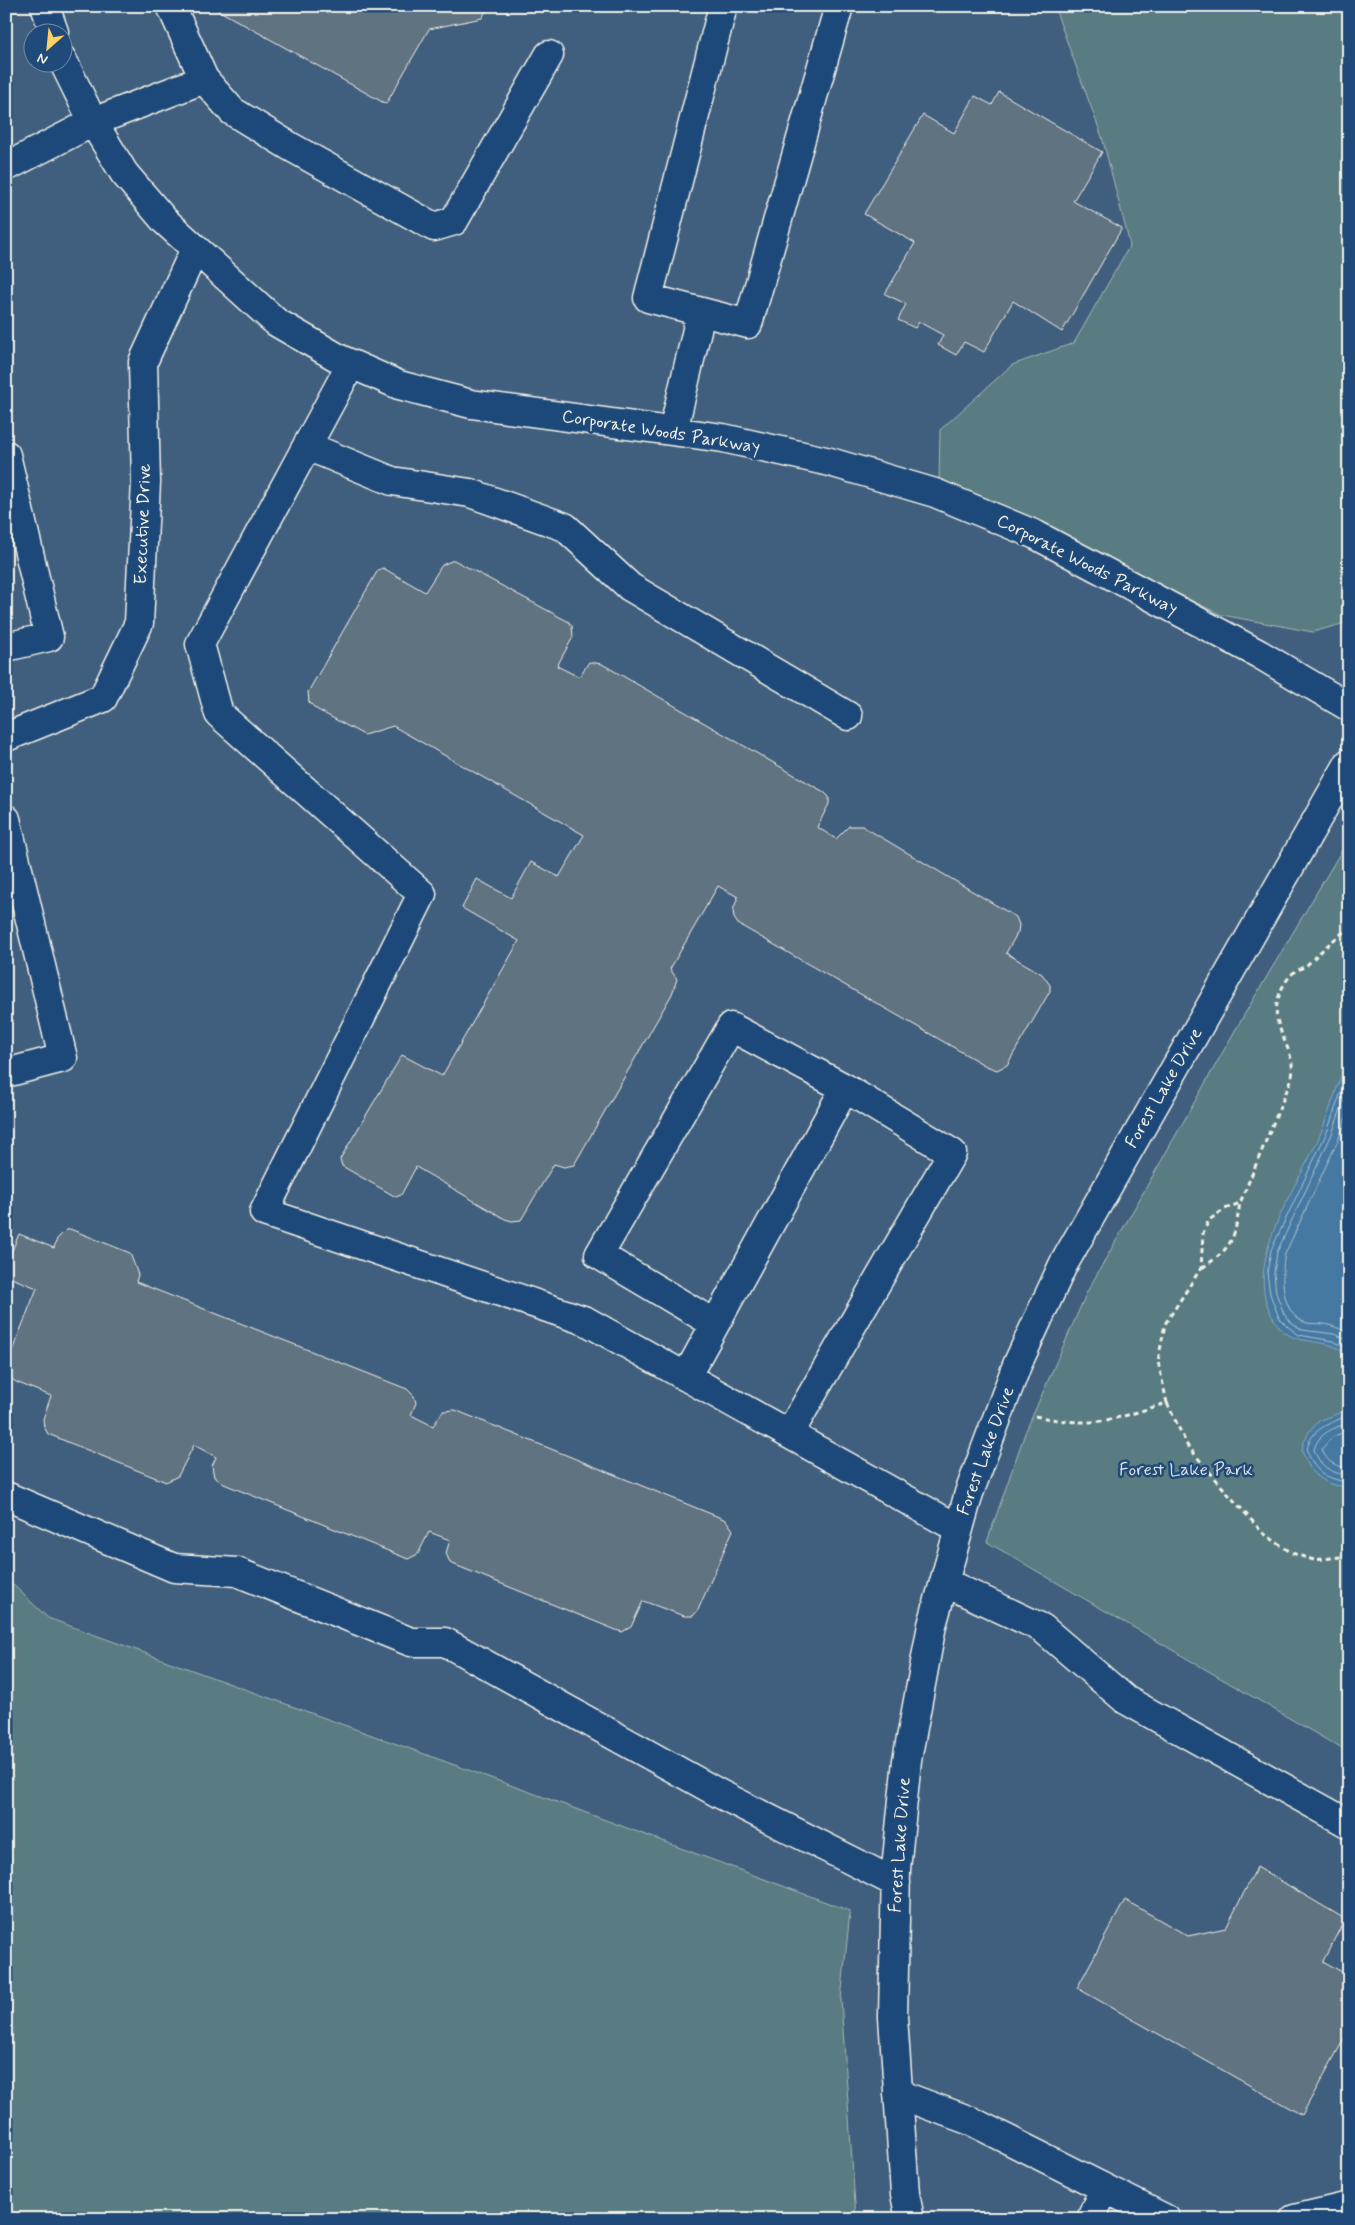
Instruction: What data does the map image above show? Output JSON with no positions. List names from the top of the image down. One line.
{"streets":{"street":["Corporate Woods Parkway","Executive Drive","Forest Lake Drive"]},"crossings":[["Corporate Woods Parkway","Executive Drive"]],"parks":["Forest Lake Park"],"north":"bottom left"}
